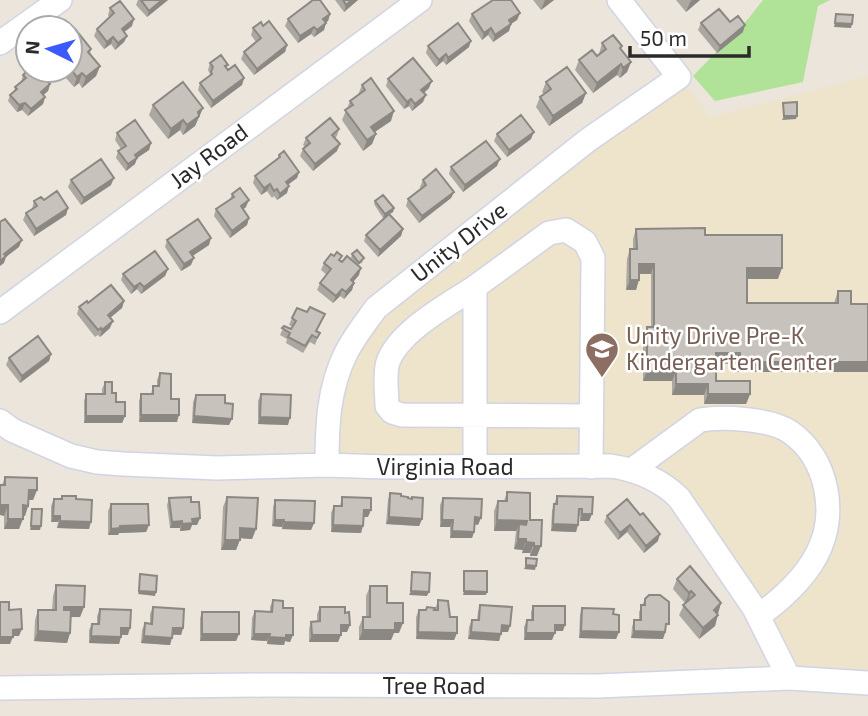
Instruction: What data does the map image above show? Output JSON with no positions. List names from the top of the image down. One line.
{"streets":{"street":["Jay Road","Unity Drive","Virginia Road","Tree Road"]},"crossings":[["Unity Drive","Virginia Road"],["Virginia Road","Tree Road"]],"places":{"school or university":["Unity Drive Pre-K Kindergarten Center"]},"scale_bar":"50 m","north":"left"}
